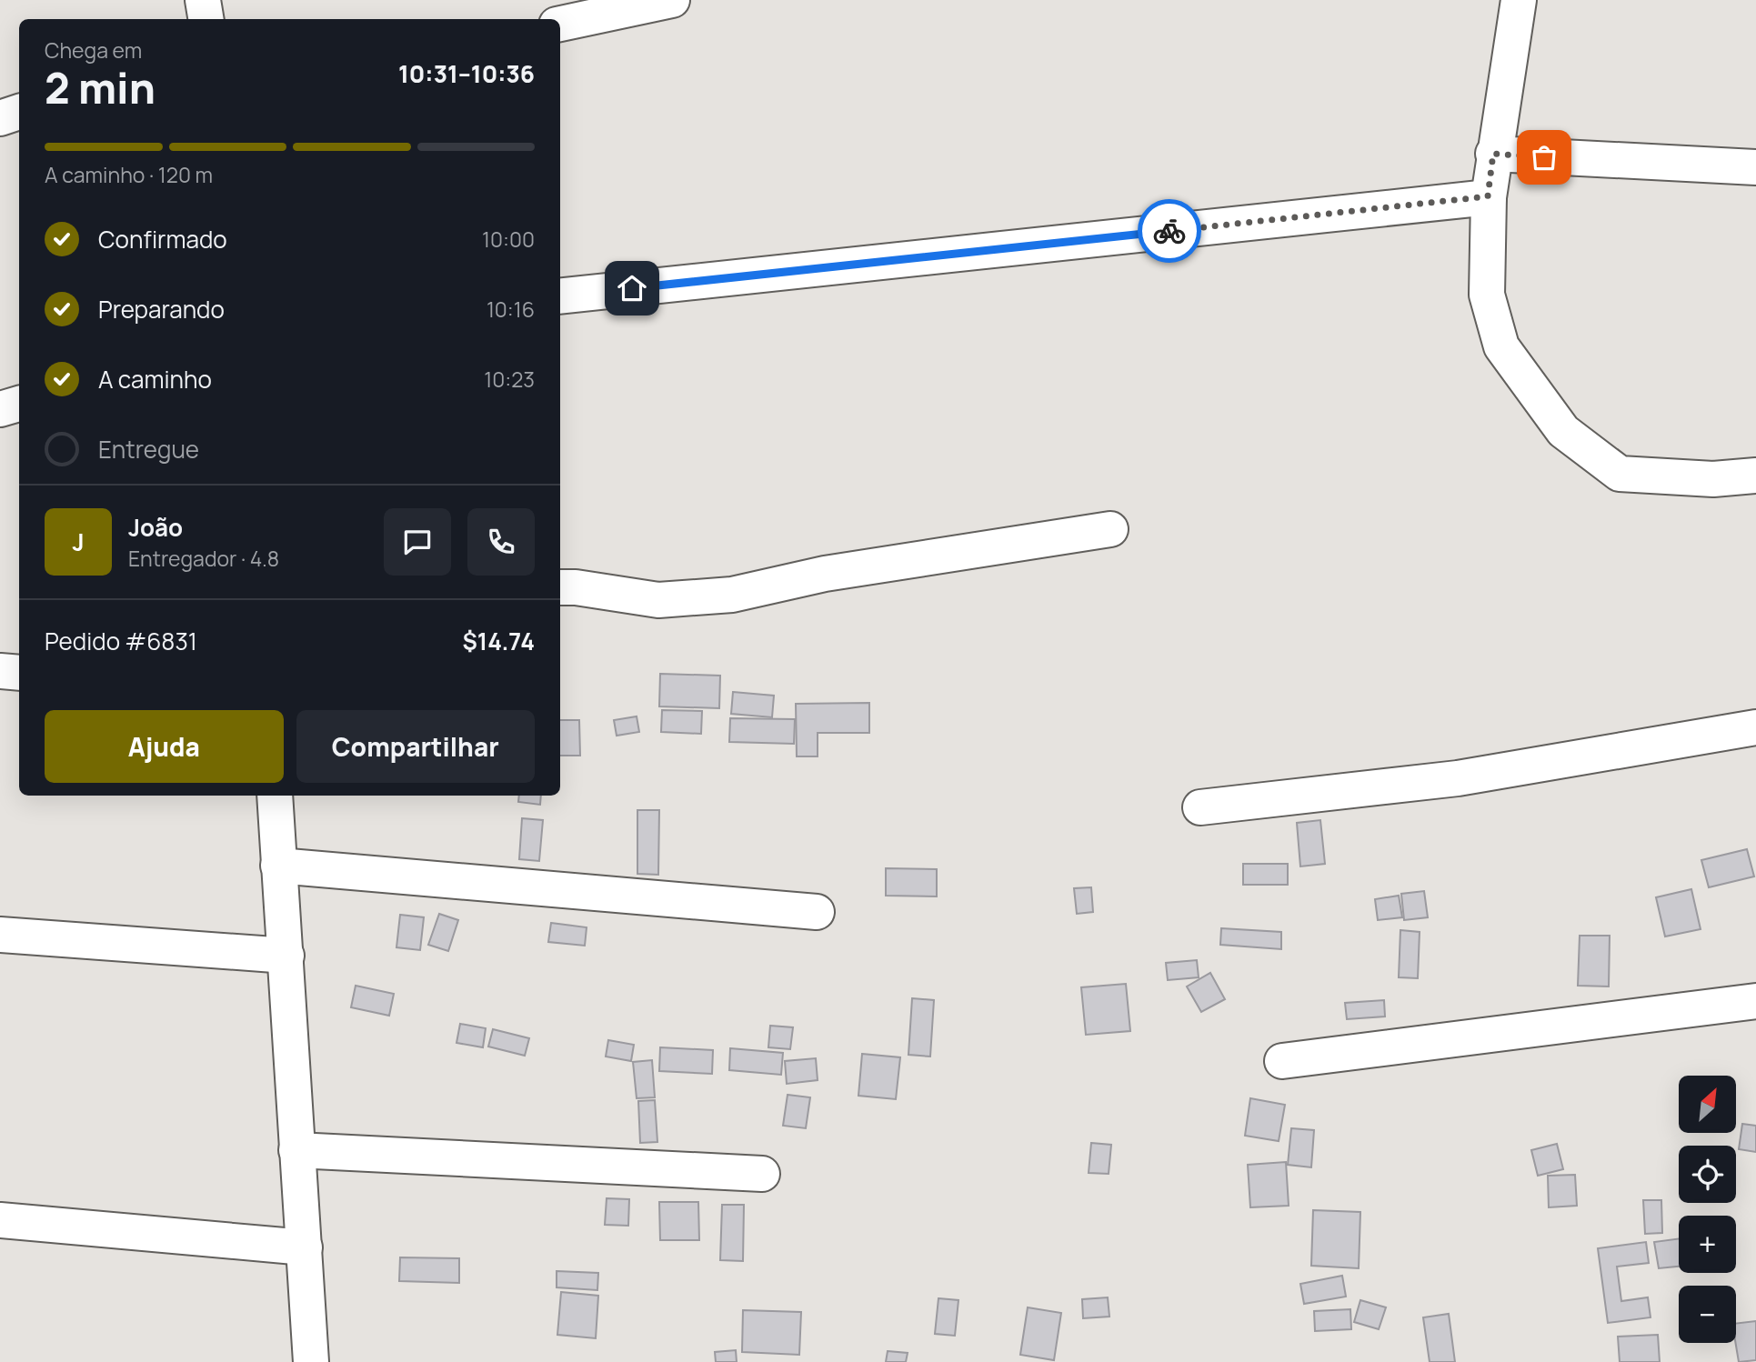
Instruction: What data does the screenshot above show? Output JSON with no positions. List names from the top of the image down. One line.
{"north":"top right","page":{"heading":["2 min","Chega em","10:31–10:36"],"panel":["João","Entregador · 4.8","Pedido #6831","$14.74"],"bar":"A caminho · 120 m","list":[["Confirmado","10:00"],["Preparando","10:16"],["A caminho","10:23"],"Entregue"],"round":"J","buttons":["Ajuda","Compartilhar"],"map_buttons":["+","−"]}}
